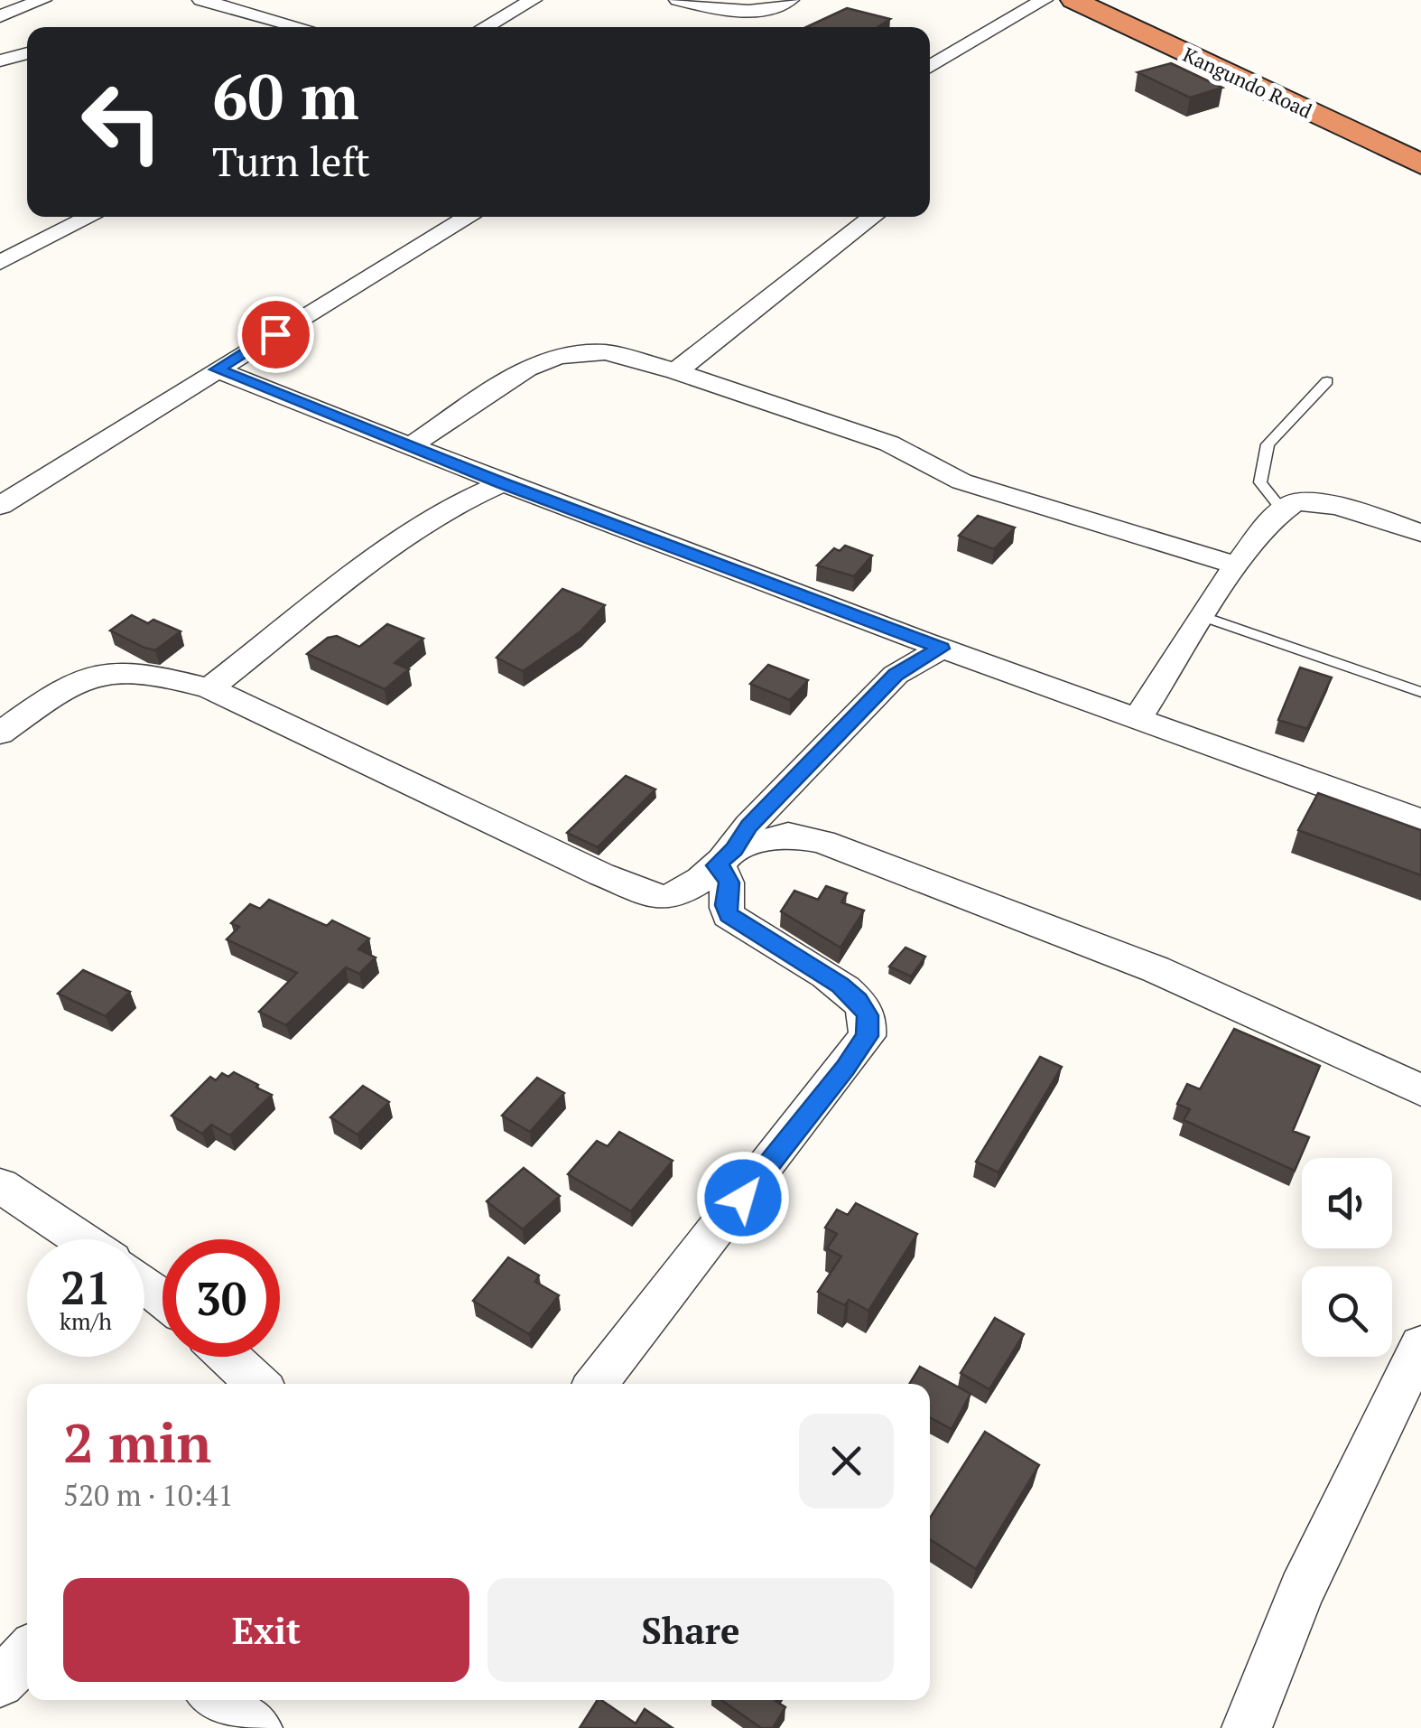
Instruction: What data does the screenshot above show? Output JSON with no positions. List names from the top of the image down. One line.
{"streets":{"highway":["Kangundo Road"]},"page":{"turn":["60 m","Turn left"],"speed":"21 km/h","limit":"30","heading":["2 min","520 m · 10:41"],"buttons":["Exit","Share"]}}
